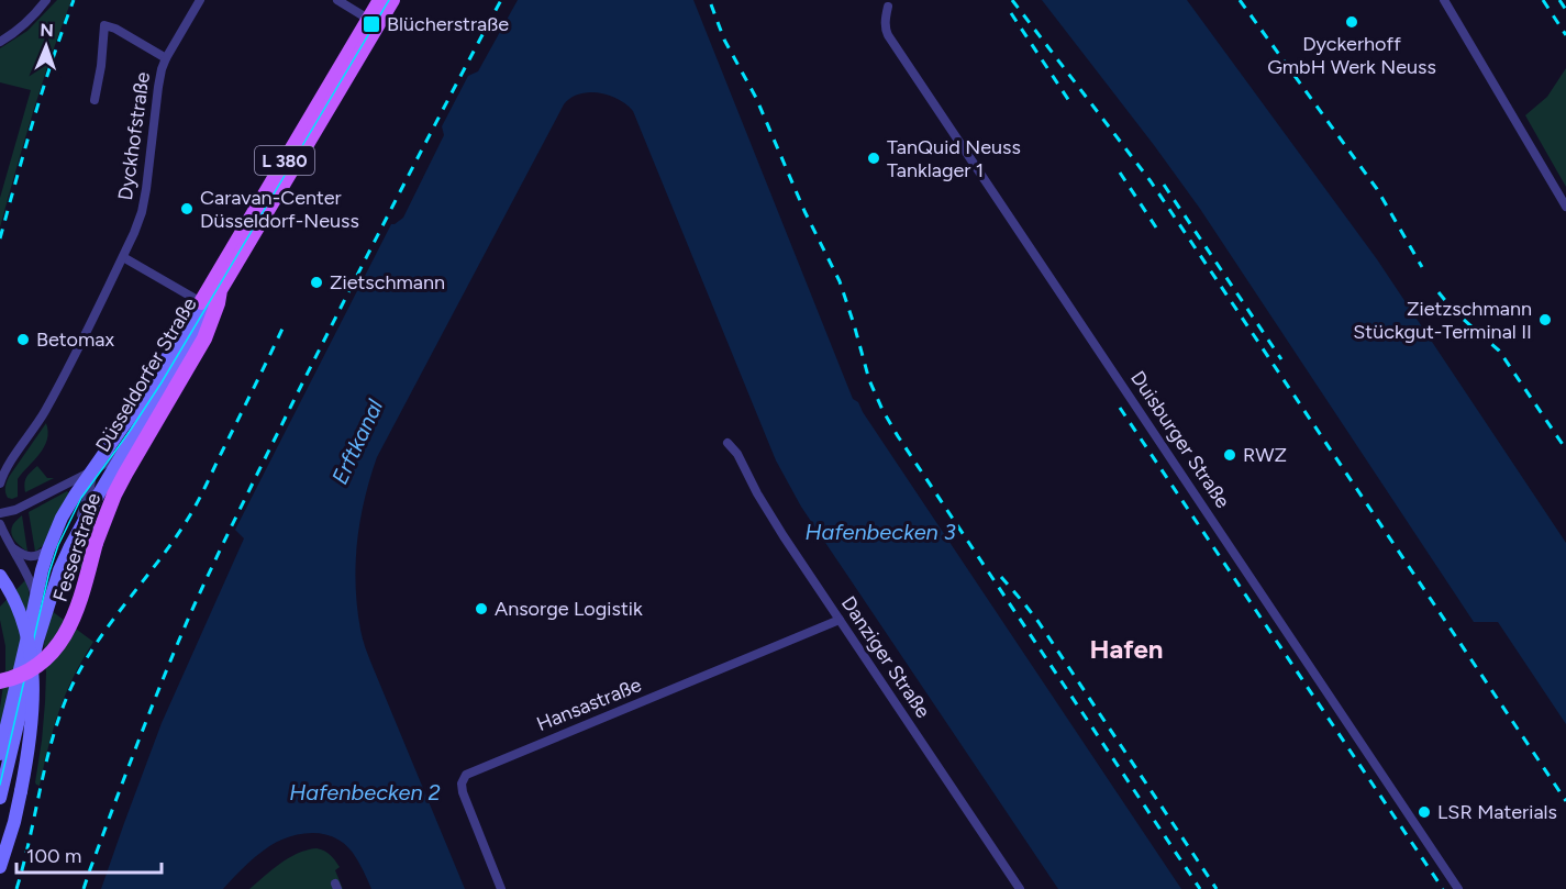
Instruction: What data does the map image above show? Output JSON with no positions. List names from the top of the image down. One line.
{"streets":{"main road":["L 380","Düsseldorfer Straße","Fesserstraße"],"street":["Dyckhofstraße","Duisburger Straße","Danziger Straße","Hansastraße"]},"crossings":[["Düsseldorfer Straße","Fesserstraße"],["Danziger Straße","Hansastraße"]],"districts":["Hafen"],"water":["Erftkanal","Hafenbecken 3","Hafenbecken 2"],"places":{"other":["Dyckerhoff GmbH Werk Neuss","TanQuid Neuss Tanklager 1","Caravan-Center Düsseldorf-Neuss","Zietschmann","Zietzschmann Stückgut-Terminal II","Betomax","RWZ","Ansorge Logistik","LSR Materials"],"transit":["Blücherstraße"]},"scale_bar":"100 m","north":"top"}
